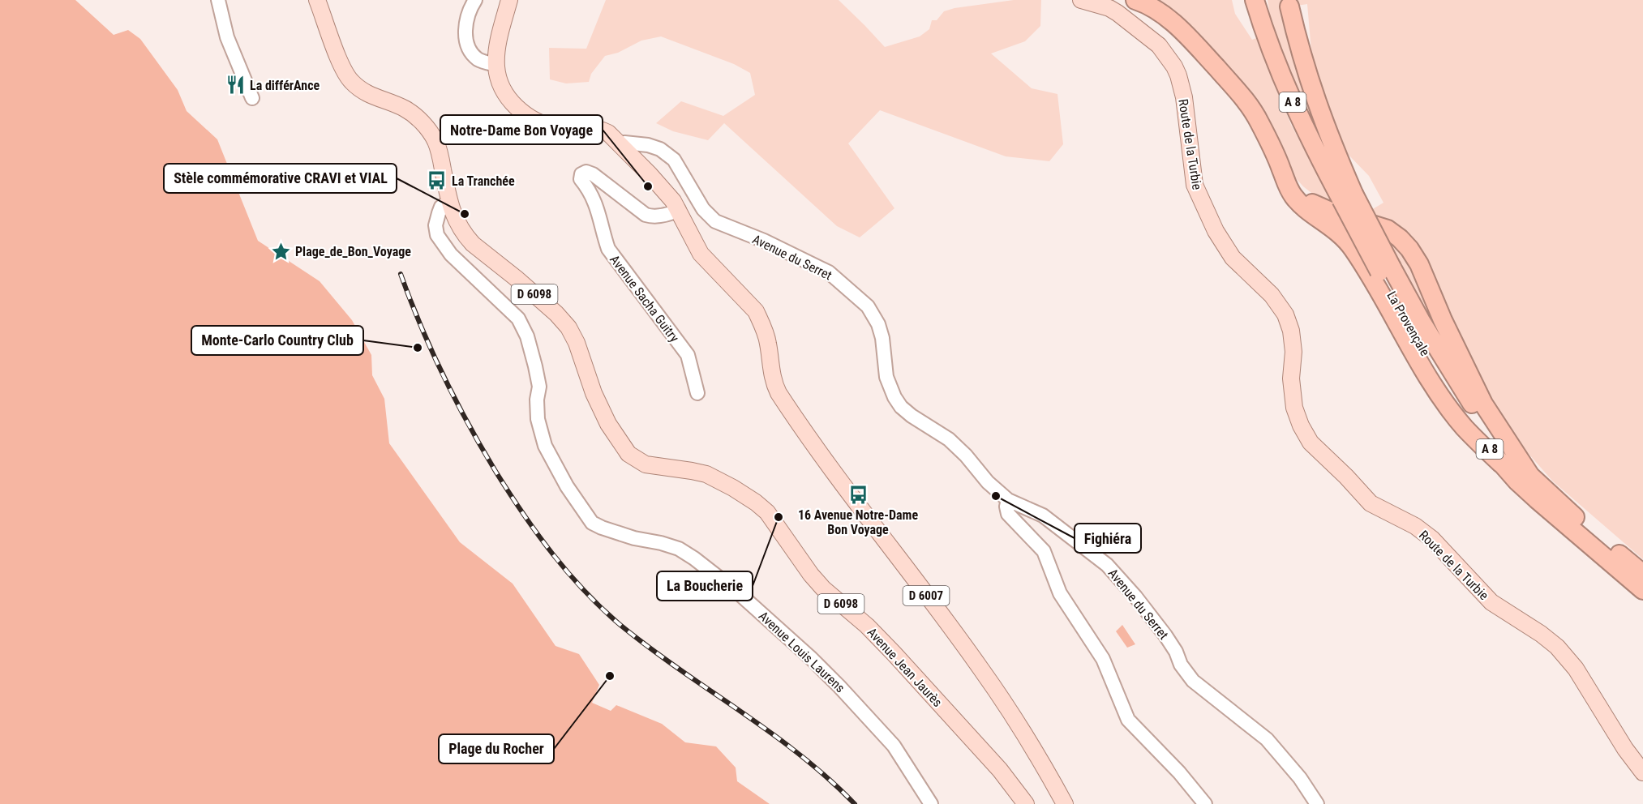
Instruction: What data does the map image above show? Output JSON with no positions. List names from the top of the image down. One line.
{"streets":{"highway":["A 8","La Provençale"],"main road":["Route de la Turbie","D 6098","D 6007","Avenue Jean Jaurès"],"street":["Avenue du Serret","Avenue Sacha Guitry","Avenue Louis Laurens"]},"crossings":[["Avenue du Serret","D 6007"],["D 6098","Avenue Louis Laurens"],["D 6098","Avenue Jean Jaurès"],["Avenue Sacha Guitry","D 6007"],["Avenue Louis Laurens","Avenue Jean Jaurès"]],"places":{"restaurant":["La différAnce"],"bus stop":["La Tranchée","16 Avenue Notre-Dame Bon Voyage"],"other":["Notre-Dame Bon Voyage","Stèle commémorative CRAVI et VIAL","Monte-Carlo Country Club","Fighiéra","La Boucherie","Plage du Rocher"],"place":["Plage_de_Bon_Voyage"]}}
